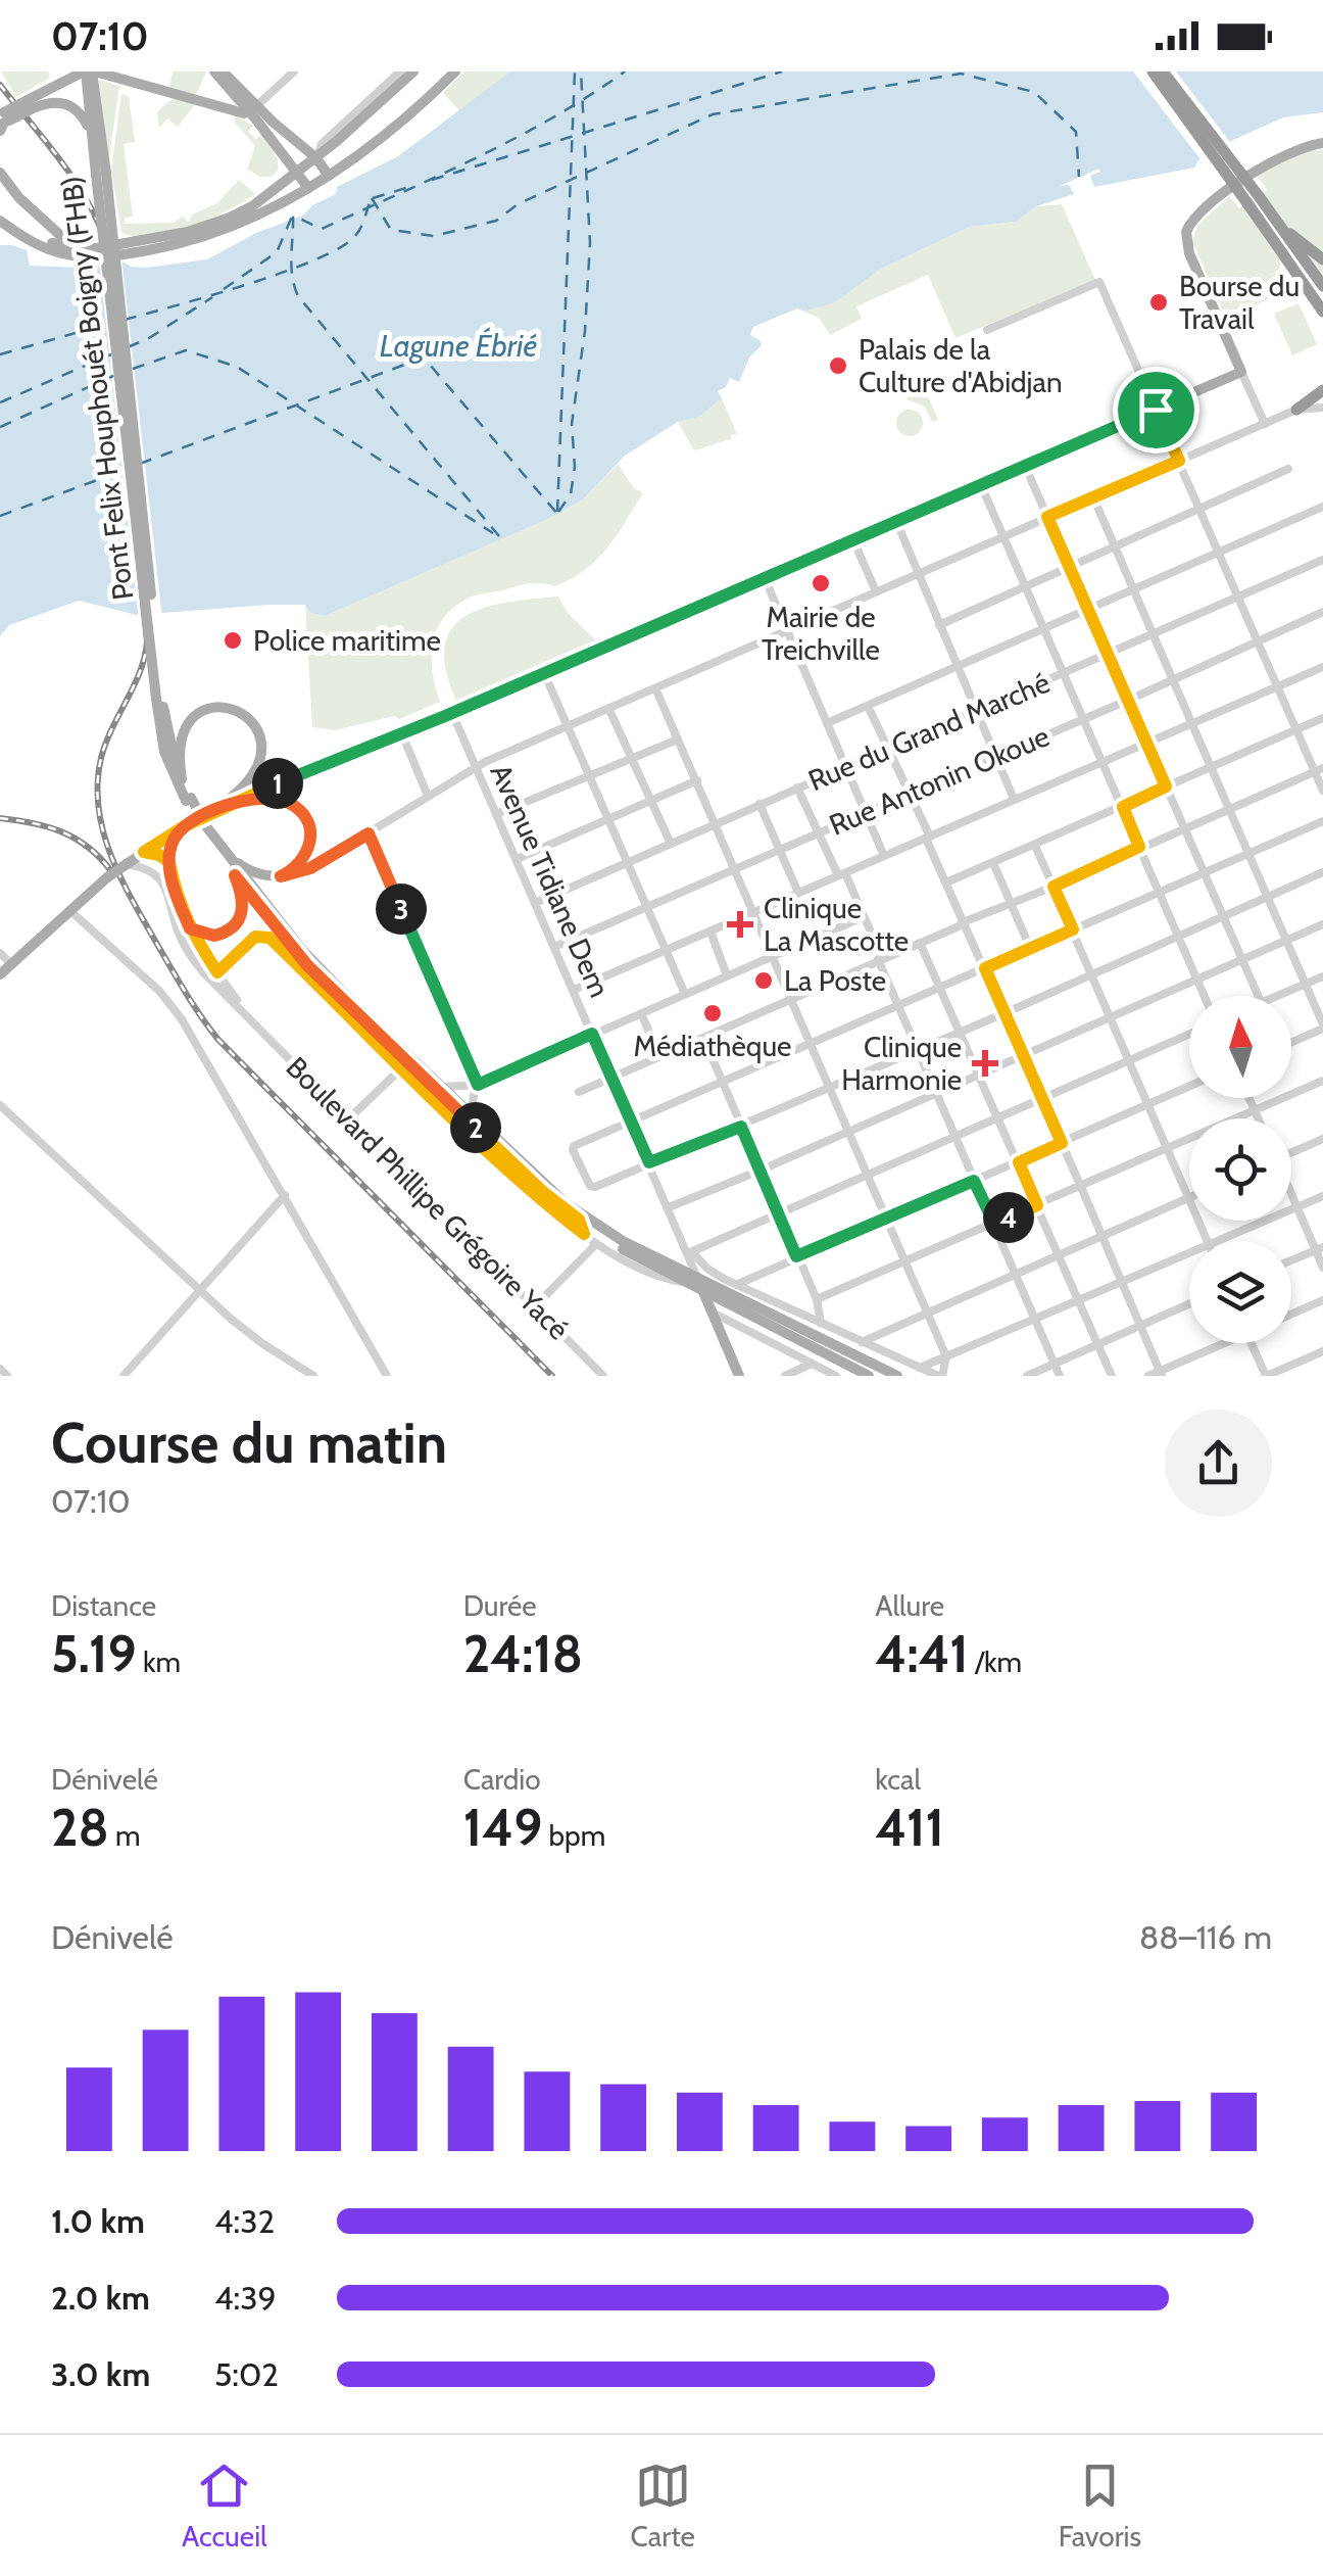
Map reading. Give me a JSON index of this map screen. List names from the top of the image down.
{
  "streets": {
    "main road": ["Pont Felix Houphouét Boigny (FHB)"],
    "street": [
      "Rue du Grand Marché",
      "Rue Antonin Okoue",
      "Avenue Tidiane Dem",
      "Boulevard Phillipe Grégoire Yacé"
    ]
  },
  "crossings": [
    ["Rue du Grand Marché", "Avenue Tidiane Dem"],
    ["Rue Antonin Okoue", "Avenue Tidiane Dem"]
  ],
  "water": ["Lagune Ébrié"],
  "places": {
    "other": [
      "Bourse du Travail",
      "Palais de la Culture d'Abidjan",
      "Mairie de Treichville",
      "Police maritime",
      "La Poste",
      "Médiathèque"
    ],
    "health": ["Clinique La Mascotte", "Clinique Harmonie"]
  },
  "north": "top",
  "page": {
    "status": "07:10",
    "pins": [
      "1",
      "3",
      "2",
      "4"
    ],
    "heading": ["Course du matin", "07:10"],
    "stats": [
      ["Distance", "5.19 km"],
      ["Durée", "24:18"],
      ["Allure", "4:41 /km"],
      ["Dénivelé", "28 m"],
      ["Cardio", "149 bpm"],
      ["kcal", "411"]
    ],
    "chart": ["Dénivelé", "88–116 m"],
    "list": [
      {
        "name": "1.0 km",
        "note": "4:32"
      },
      {
        "name": "2.0 km",
        "note": "4:39"
      },
      {
        "name": "3.0 km",
        "note": "5:02"
      }
    ],
    "tabs": ["Accueil", "Carte", "Favoris"]
  }
}
